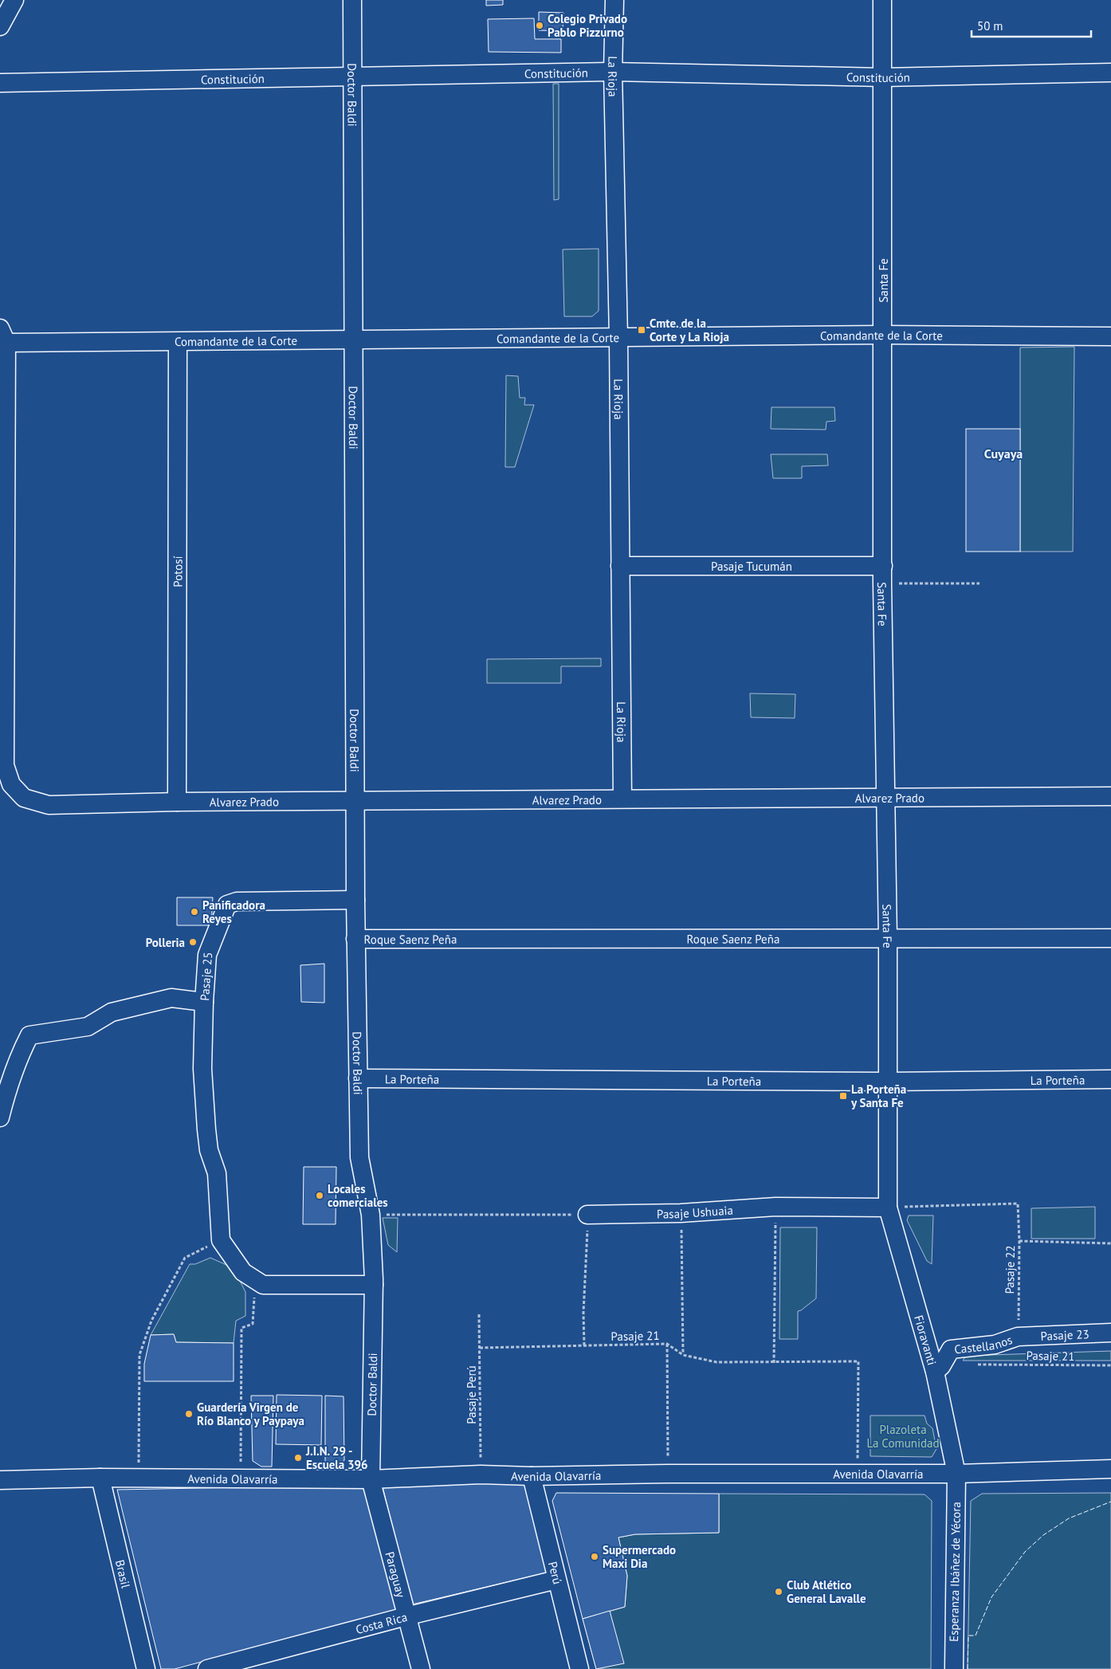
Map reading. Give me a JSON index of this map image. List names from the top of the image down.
{
  "streets": {
    "street": [
      "Constitución",
      "La Rioja",
      "Doctor Baldi",
      "Santa Fe",
      "Comandante de la Corte",
      "Pasaje Tucumán",
      "Potosí",
      "Alvarez Prado",
      "Roque Saenz Peña",
      "Pasaje 25",
      "La Porteña",
      "Pasaje Ushuaia",
      "Pasaje 23",
      "Fioravanti",
      "Castellanos",
      "Avenida Olavarría",
      "Esperanza Ibáñez de Yécora",
      "Perú",
      "Brasil",
      "Paraguay",
      "Costa Rica"
    ],
    "path": ["Pasaje 22", "Pasaje 21", "Pasaje Perú"]
  },
  "crossings": [
    ["Constitución", "La Rioja"],
    ["Constitución", "Doctor Baldi"],
    ["Constitución", "Santa Fe"],
    ["La Rioja", "Comandante de la Corte"],
    ["La Rioja", "Pasaje Tucumán"],
    ["La Rioja", "Alvarez Prado"],
    ["Doctor Baldi", "Comandante de la Corte"],
    ["Doctor Baldi", "Alvarez Prado"],
    ["Doctor Baldi", "Roque Saenz Peña"],
    ["Doctor Baldi", "Pasaje 25"],
    ["Doctor Baldi", "La Porteña"],
    ["Doctor Baldi", "Avenida Olavarría"],
    ["Doctor Baldi", "Paraguay"],
    ["Santa Fe", "Comandante de la Corte"],
    ["Santa Fe", "Pasaje Tucumán"],
    ["Santa Fe", "Alvarez Prado"],
    ["Santa Fe", "Roque Saenz Peña"],
    ["Santa Fe", "La Porteña"],
    ["Santa Fe", "Pasaje Ushuaia"],
    ["Santa Fe", "Pasaje 22"],
    ["Santa Fe", "Fioravanti"],
    ["Comandante de la Corte", "Potosí"],
    ["Comandante de la Corte", "Alvarez Prado"],
    ["Potosí", "Alvarez Prado"],
    ["Pasaje Ushuaia", "Pasaje 22"],
    ["Pasaje Ushuaia", "Fioravanti"],
    ["Pasaje 22", "Pasaje 23"],
    ["Pasaje 22", "Fioravanti"],
    ["Pasaje 22", "Castellanos"],
    ["Pasaje 23", "Castellanos"],
    ["Pasaje 21", "Pasaje Perú"],
    ["Pasaje 21", "Avenida Olavarría"],
    ["Fioravanti", "Castellanos"],
    ["Fioravanti", "Avenida Olavarría"],
    ["Fioravanti", "Esperanza Ibáñez de Yécora"],
    ["Pasaje Perú", "Avenida Olavarría"],
    ["Avenida Olavarría", "Esperanza Ibáñez de Yécora"],
    ["Avenida Olavarría", "Perú"],
    ["Avenida Olavarría", "Brasil"],
    ["Avenida Olavarría", "Paraguay"],
    ["Perú", "Costa Rica"],
    ["Paraguay", "Costa Rica"]
  ],
  "districts": ["Cuyaya"],
  "parks": ["Plazoleta La Comunidad"],
  "places": {
    "other": [
      "Colegio Privado Pablo Pizzurno",
      "Panificadora Reyes",
      "Polleria",
      "Locales comerciales",
      "Guardería Virgen de Río Blanco y Paypaya",
      "J.I.N. 29 - Escuela 396",
      "Supermercado Maxi Dia",
      "Club Atlético General Lavalle"
    ],
    "transit": ["Cmte. de la Corte y La Rioja", "La Porteña y Santa Fe"]
  },
  "scale_bar": "50 m"
}
